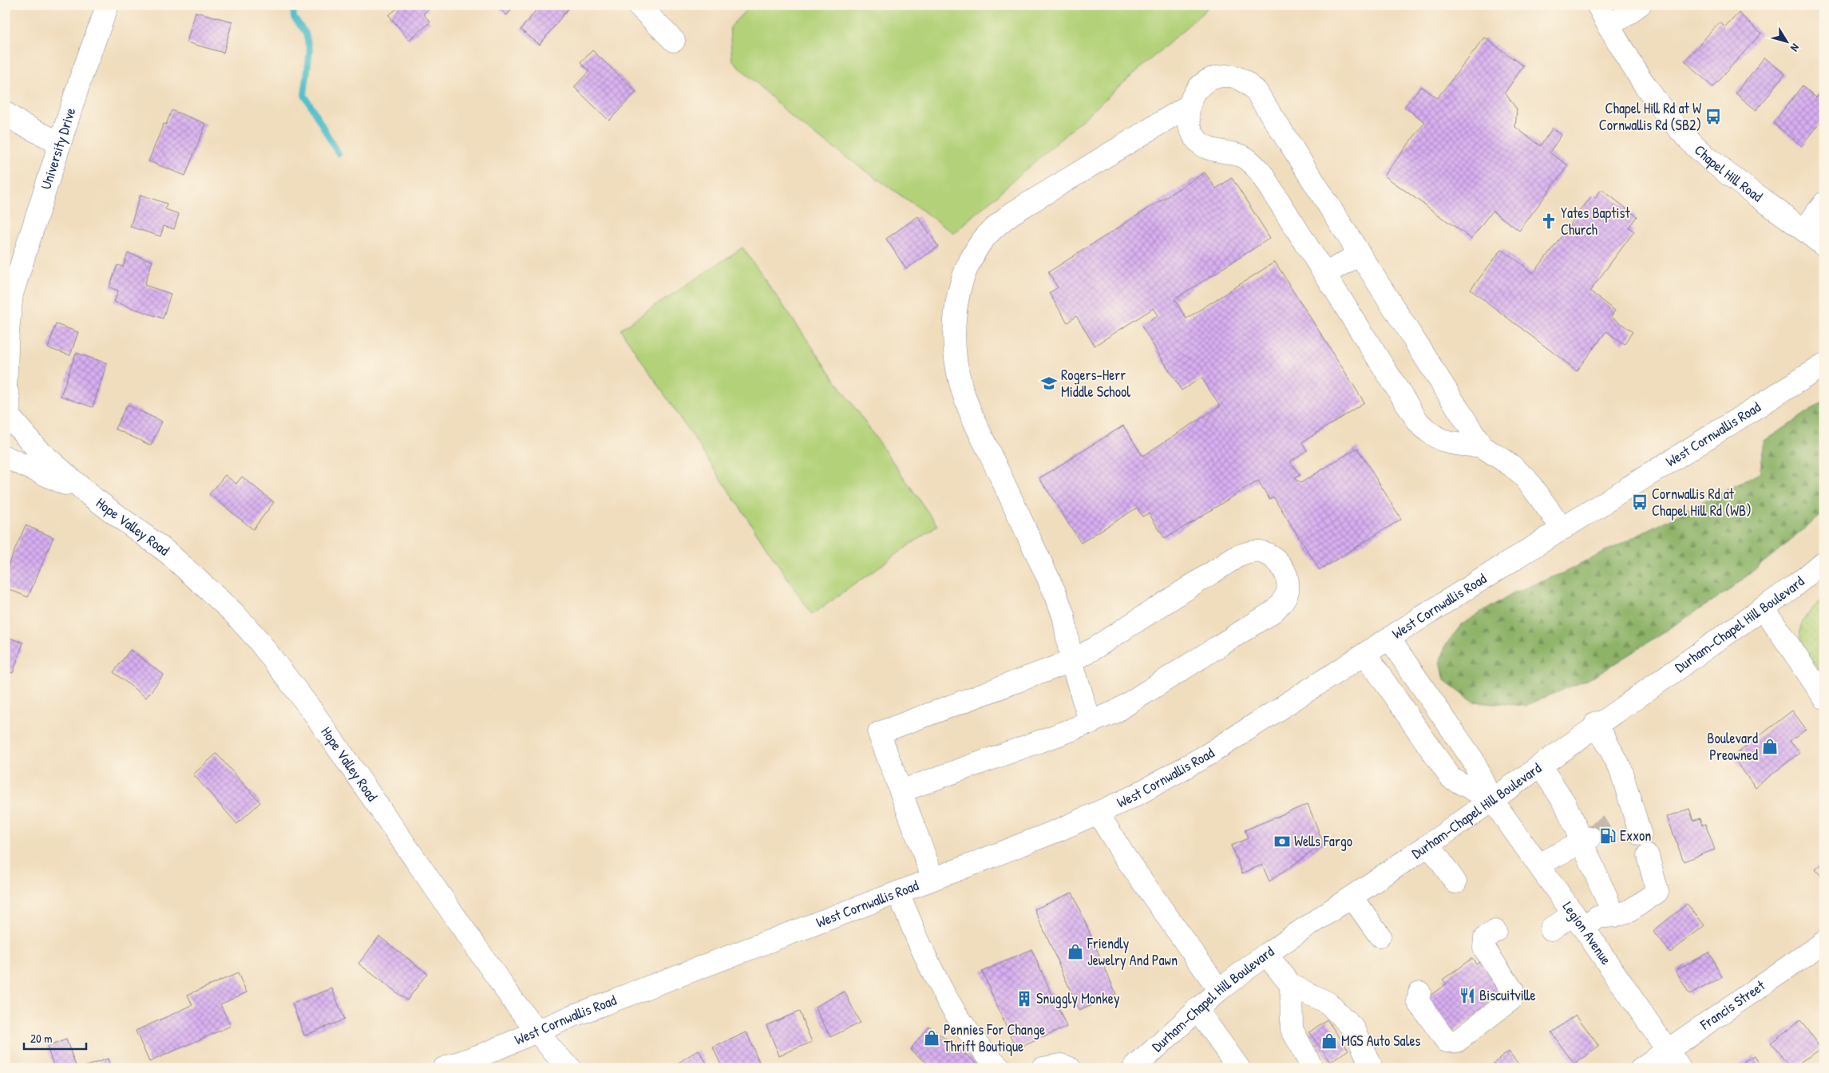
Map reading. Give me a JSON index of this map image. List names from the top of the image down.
{
  "streets": {
    "street": [
      "University Drive",
      "Chapel Hill Road",
      "West Cornwallis Road",
      "Hope Valley Road",
      "Durham-Chapel Hill Boulevard",
      "Legion Avenue",
      "Francis Street"
    ]
  },
  "crossings": [
    ["University Drive", "Hope Valley Road"],
    ["West Cornwallis Road", "Hope Valley Road"],
    ["West Cornwallis Road", "Legion Avenue"],
    ["Durham-Chapel Hill Boulevard", "Legion Avenue"],
    ["Legion Avenue", "Francis Street"]
  ],
  "places": {
    "bus stop": ["Chapel Hill Rd at W Cornwallis Rd (SB2)", "Cornwallis Rd at Chapel Hill Rd (WB)"],
    "church": ["Yates Baptist Church"],
    "school or university": ["Rogers-Herr Middle School"],
    "shop": [
      "Boulevard Preowned",
      "Friendly Jewelry And Pawn",
      "Pennies For Change Thrift Boutique",
      "MGS Auto Sales"
    ],
    "fuel station": ["Exxon"],
    "bank": ["Wells Fargo"],
    "restaurant": ["Biscuitville"],
    "building": ["Snuggly Monkey"]
  },
  "scale_bar": "20 m",
  "north": "bottom right"
}
